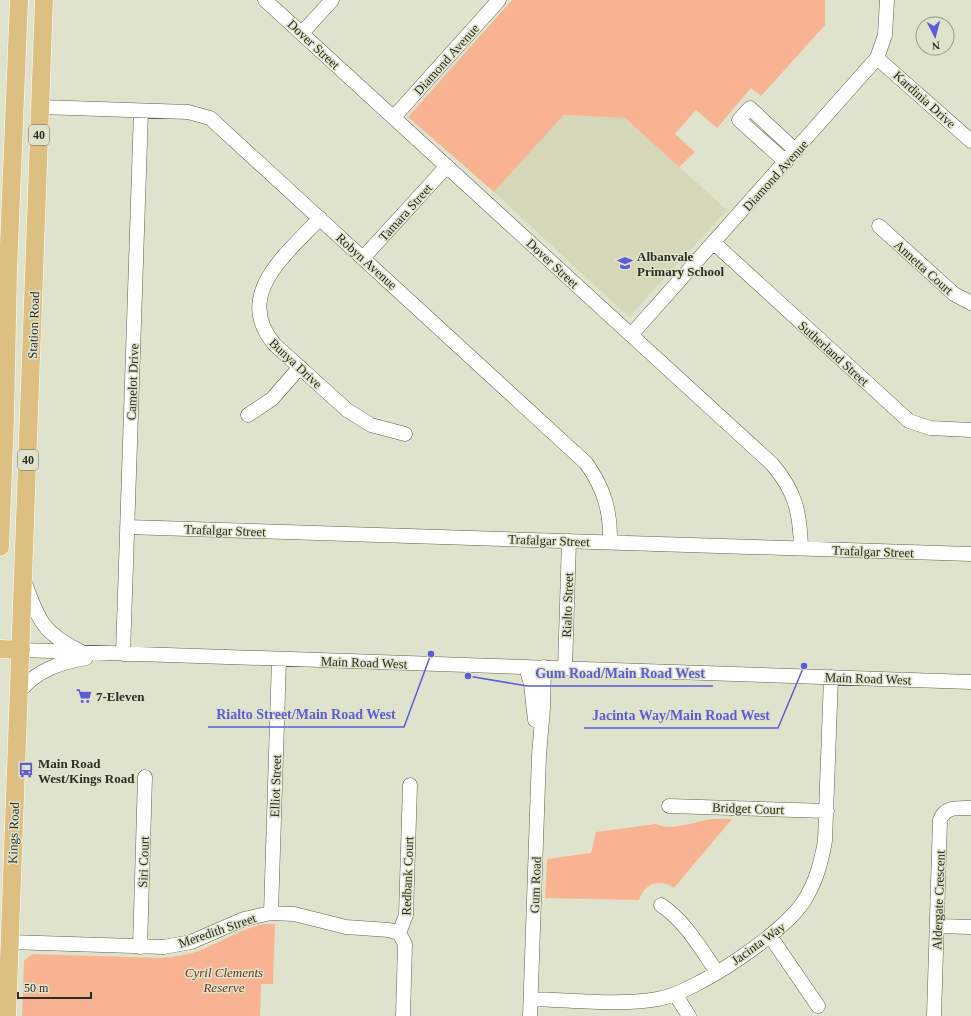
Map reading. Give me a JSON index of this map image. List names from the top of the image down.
{
  "streets": {
    "main road": ["40", "Station Road", "Kings Road"],
    "street": [
      "Dover Street",
      "Diamond Avenue",
      "Kardinia Drive",
      "Tamara Street",
      "Robyn Avenue",
      "Annetta Court",
      "Sutherland Street",
      "Bunya Drive",
      "Camelot Drive",
      "Trafalgar Street",
      "Rialto Street",
      "Main Road West",
      "Elliot Street",
      "Bridget Court",
      "Siri Court",
      "Redbank Court",
      "Gum Road",
      "Aldergate Crescent",
      "Meredith Street",
      "Jacinta Way"
    ]
  },
  "crossings": [
    ["Dover Street", "Diamond Avenue"],
    ["Dover Street", "Tamara Street"],
    ["Dover Street", "Trafalgar Street"],
    ["Diamond Avenue", "Kardinia Drive"],
    ["Diamond Avenue", "Sutherland Street"],
    ["Tamara Street", "Robyn Avenue"],
    ["Robyn Avenue", "Station Road"],
    ["Robyn Avenue", "Bunya Drive"],
    ["Robyn Avenue", "Camelot Drive"],
    ["Robyn Avenue", "Trafalgar Street"],
    ["Station Road", "Main Road West"],
    ["Station Road", "Kings Road"],
    ["Camelot Drive", "Trafalgar Street"],
    ["Camelot Drive", "Main Road West"],
    ["Trafalgar Street", "Rialto Street"],
    ["Rialto Street", "Main Road West"],
    ["Main Road West", "Elliot Street"],
    ["Main Road West", "Kings Road"],
    ["Main Road West", "Gum Road"],
    ["Main Road West", "Jacinta Way"],
    ["Elliot Street", "Meredith Street"],
    ["Bridget Court", "Jacinta Way"],
    ["Kings Road", "Meredith Street"],
    ["Siri Court", "Meredith Street"],
    ["Redbank Court", "Meredith Street"],
    ["Gum Road", "Jacinta Way"]
  ],
  "parks": ["Cyril Clements Reserve"],
  "places": {
    "school or university": ["Albanvale Primary School"],
    "other": ["Rialto Street/Main Road West", "Jacinta Way/Main Road West", "Gum Road/Main Road West"],
    "supermarket": ["7-Eleven"],
    "bus stop": ["Main Road West/Kings Road"]
  },
  "scale_bar": "50 m",
  "north": "bottom"
}
